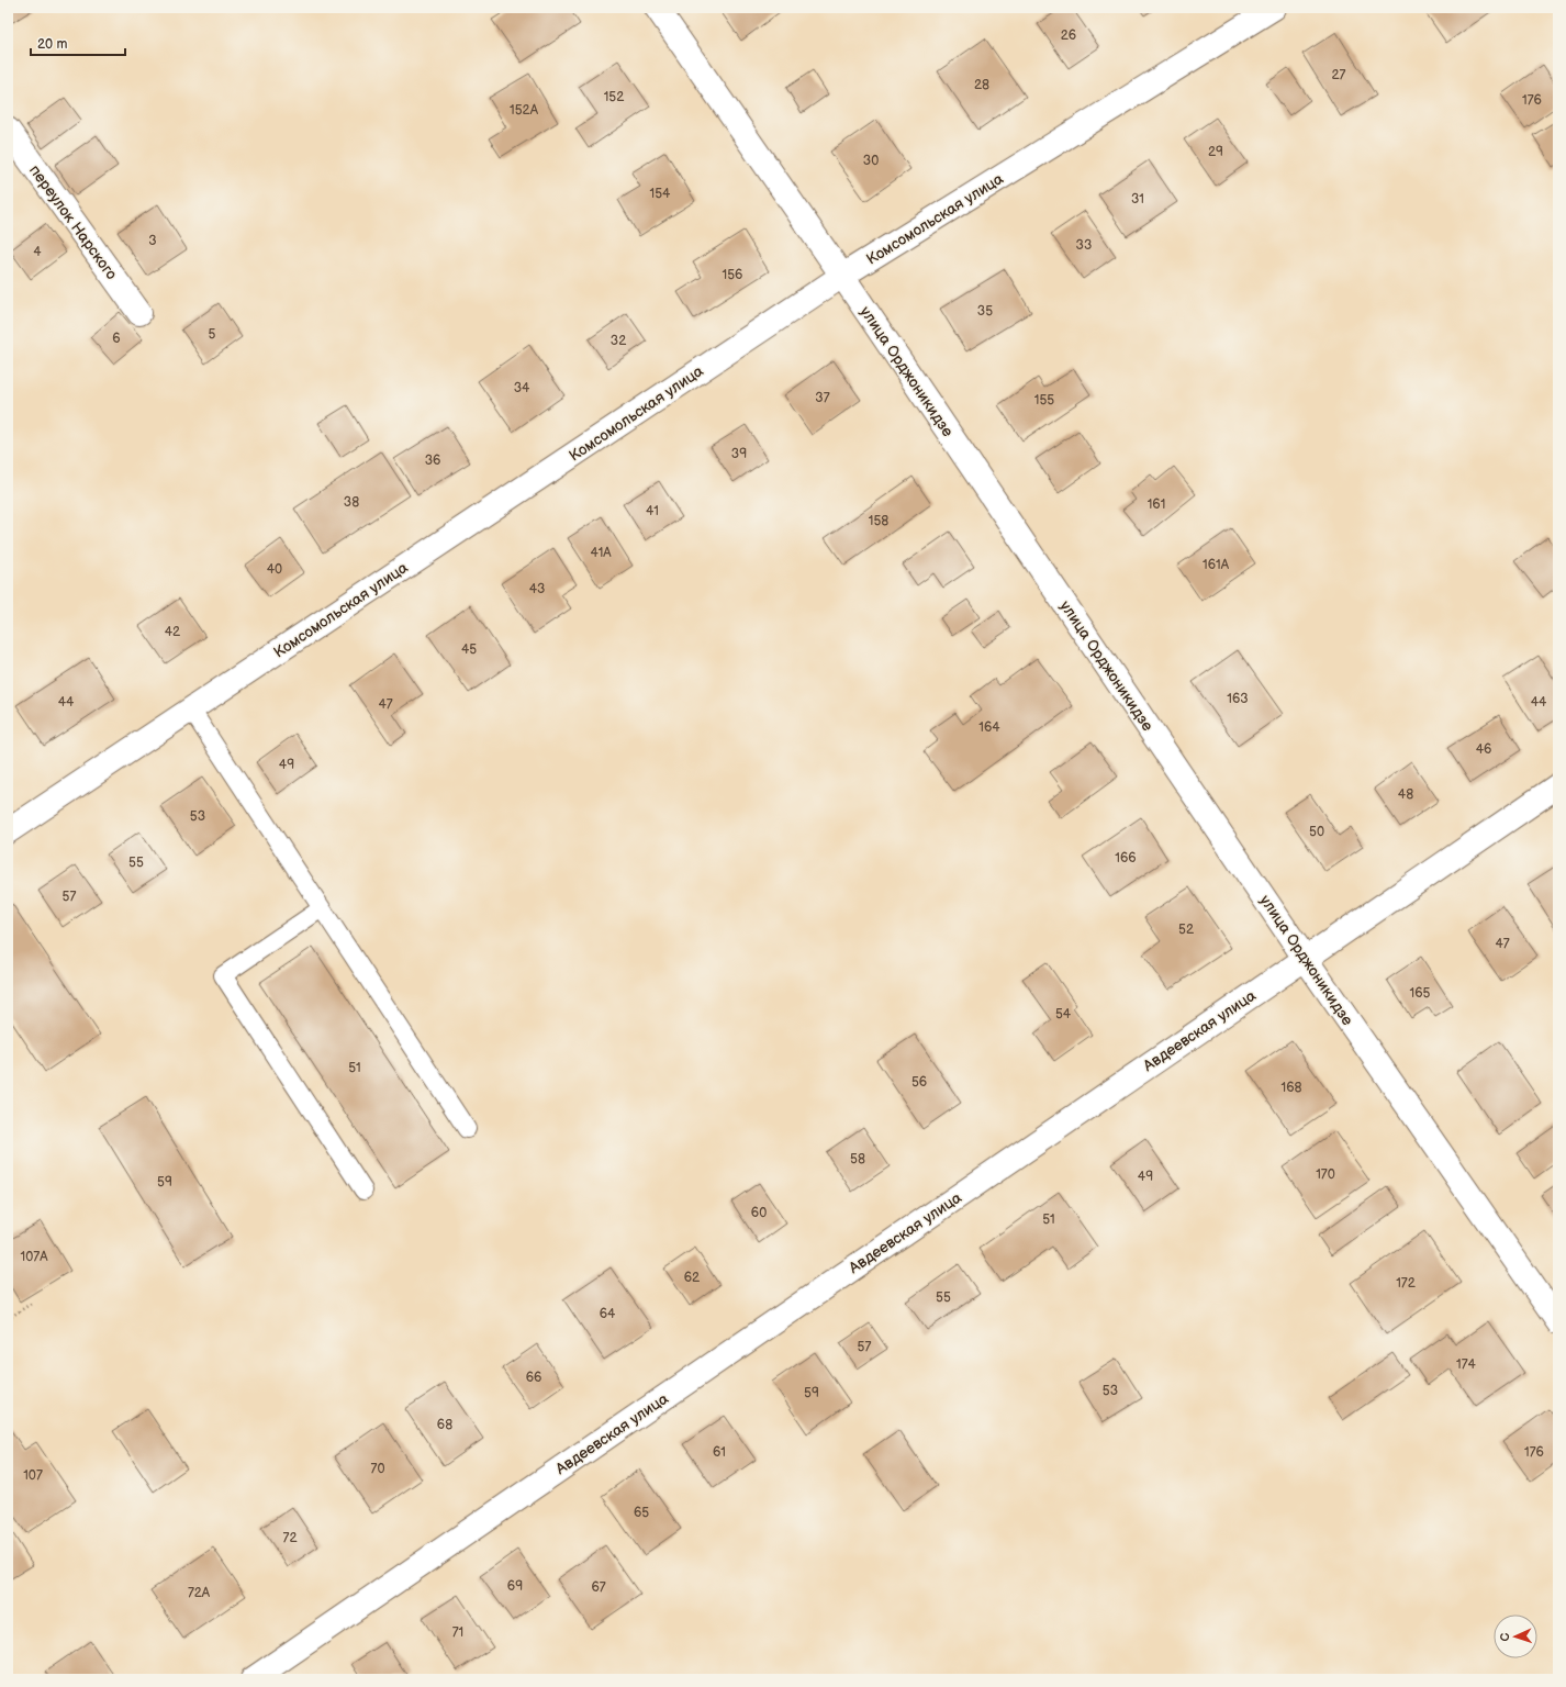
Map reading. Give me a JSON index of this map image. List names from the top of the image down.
{
  "streets": {
    "street": [
      "Комсомольская улица",
      "переулок Нарского",
      "улица Орджоникидзе",
      "Авдеевская улица"
    ]
  },
  "crossings": [
    ["Комсомольская улица", "улица Орджоникидзе"],
    ["улица Орджоникидзе", "Авдеевская улица"]
  ],
  "house_numbers": [
    "26",
    "27",
    "28",
    "152",
    "176",
    "152А",
    "29",
    "30",
    "154",
    "31",
    "3",
    "33",
    "4",
    "156",
    "35",
    "5",
    "6",
    "32",
    "34",
    "37",
    "155",
    "39",
    "36",
    "38",
    "161",
    "41",
    "158",
    "41А",
    "161А",
    "40",
    "43",
    "42",
    "45",
    "163",
    "44",
    "44",
    "47",
    "164",
    "46",
    "49",
    "48",
    "53",
    "50",
    "166",
    "55",
    "57",
    "52",
    "47",
    "165",
    "54",
    "51",
    "56",
    "168",
    "58",
    "170",
    "49",
    "59",
    "60",
    "51",
    "107А",
    "62",
    "172",
    "55",
    "64",
    "57",
    "174",
    "66",
    "53",
    "59",
    "68",
    "61",
    "176",
    "70",
    "107",
    "65",
    "72",
    "69",
    "67",
    "72А",
    "71"
  ],
  "scale_bar": "20 m",
  "north": "left"
}
